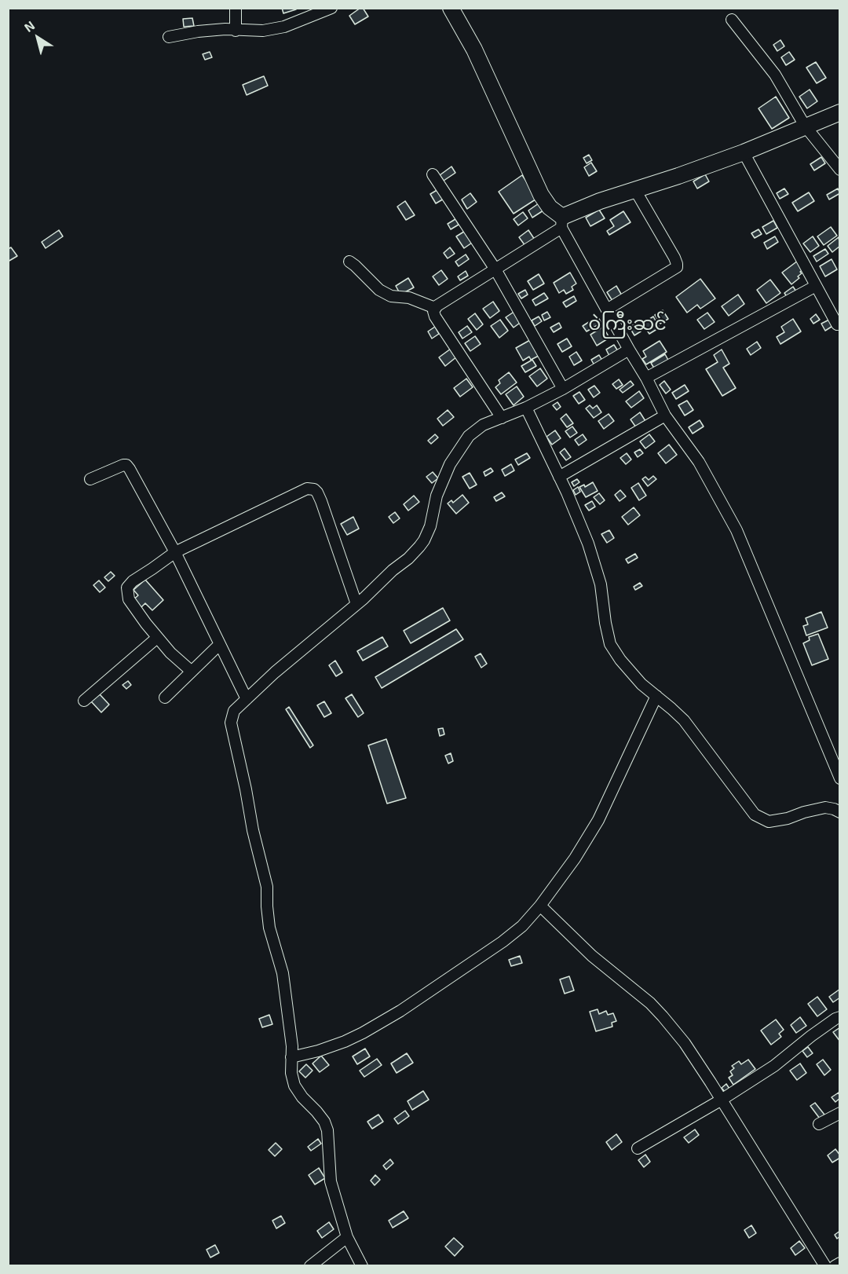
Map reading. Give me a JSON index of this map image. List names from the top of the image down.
{
  "districts": ["ဝဲကြီးဆင်"],
  "north": "top left"
}
